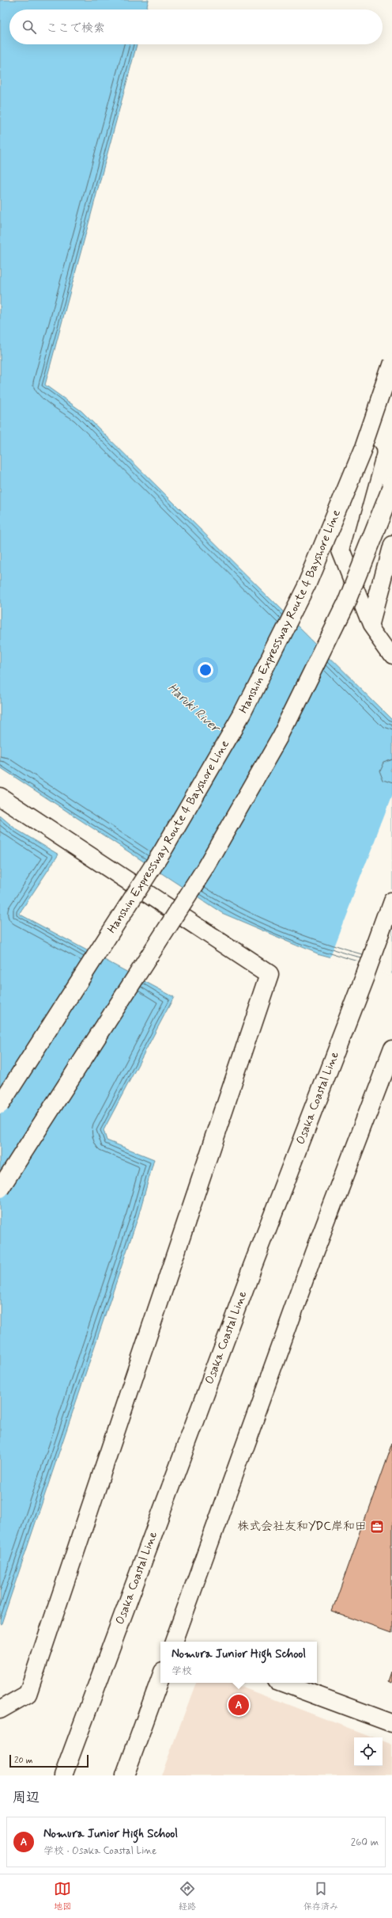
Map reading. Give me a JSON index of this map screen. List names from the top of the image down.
{
  "streets": {
    "main road": ["Hanshin Expressway Route 4 Bayshore Line", "Osaka Coastal Line"]
  },
  "water": ["Haruki River"],
  "places": {
    "office": ["株式会社友和YDC岸和田"]
  },
  "scale_bar": "20 m",
  "page": {
    "search": "ここで検索",
    "popup": ["Nomura Junior High School", "学校"],
    "pins": "A",
    "scale": "20 m",
    "heading": "周辺",
    "list": [
      {
        "mark": "A",
        "name": "Nomura Junior High School",
        "note": "学校 · Osaka Coastal Line",
        "value": "260 m"
      }
    ],
    "nav": ["地図", "経路", "保存済み"]
  }
}
